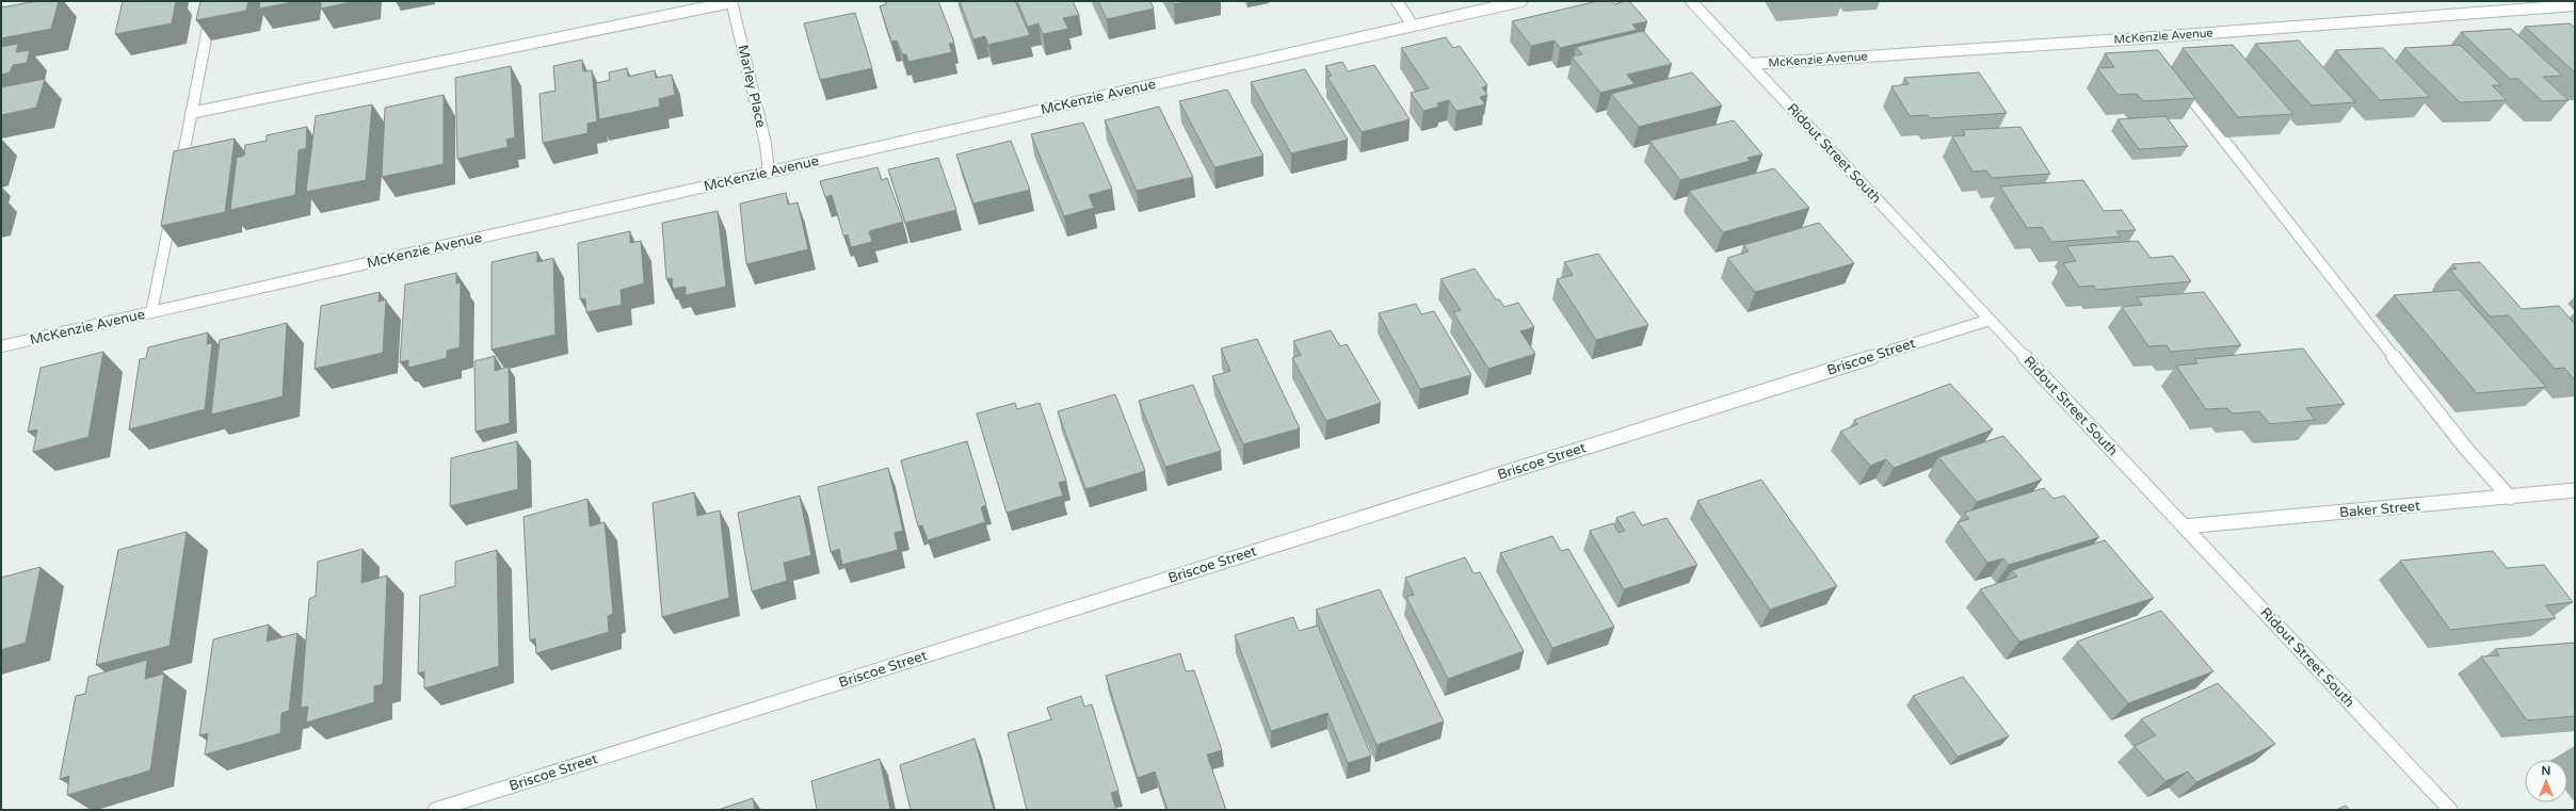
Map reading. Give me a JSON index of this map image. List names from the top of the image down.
{
  "streets": {
    "street": [
      "McKenzie Avenue",
      "Marley Place",
      "Ridout Street South",
      "Briscoe Street",
      "Baker Street"
    ]
  },
  "crossings": [
    ["McKenzie Avenue", "Marley Place"],
    ["McKenzie Avenue", "Ridout Street South"],
    ["Ridout Street South", "Briscoe Street"],
    ["Ridout Street South", "Baker Street"]
  ],
  "north": "top"
}
